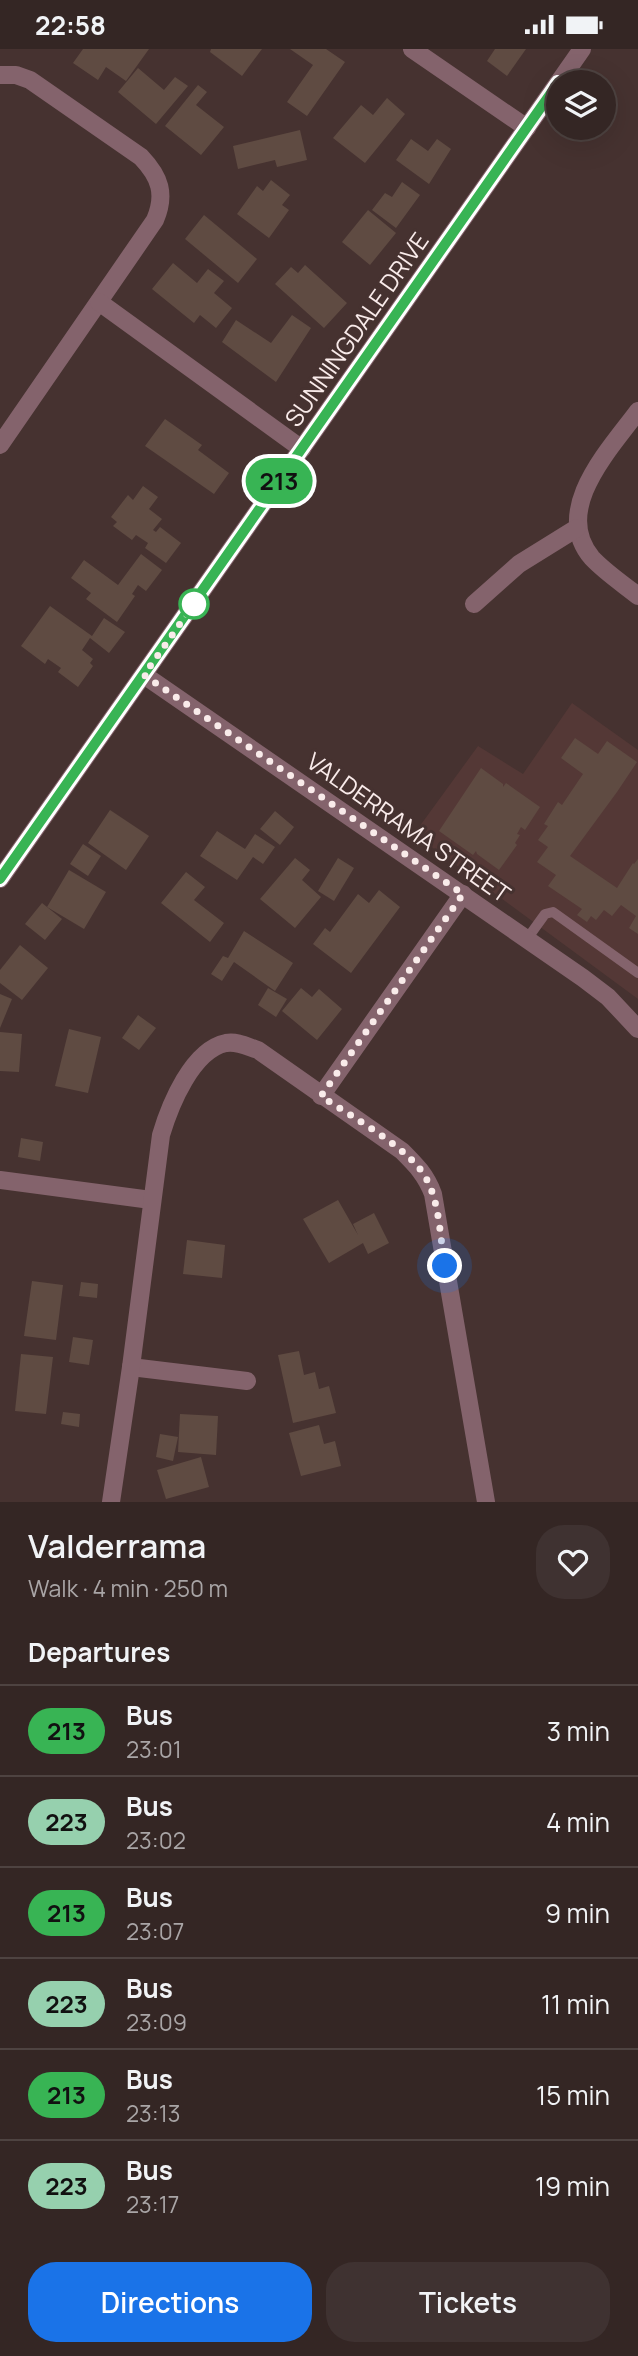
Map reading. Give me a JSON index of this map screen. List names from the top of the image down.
{
  "streets": {
    "street": ["SUNNINGDALE DRIVE", "VALDERRAMA STREET"]
  },
  "crossings": [
    ["SUNNINGDALE DRIVE", "VALDERRAMA STREET"]
  ],
  "lines": ["bus line 213"],
  "page": {
    "status": "22:58",
    "on_map": "213",
    "heading": [
      ["Valderrama", "Walk · 4 min · 250 m"],
      "Departures"
    ],
    "list": [
      {
        "mark": "213",
        "name": "Bus",
        "note": "23:01",
        "value": "3 min"
      },
      {
        "mark": "223",
        "name": "Bus",
        "note": "23:02",
        "value": "4 min"
      },
      {
        "mark": "213",
        "name": "Bus",
        "note": "23:07",
        "value": "9 min"
      },
      {
        "mark": "223",
        "name": "Bus",
        "note": "23:09",
        "value": "11 min"
      },
      {
        "mark": "213",
        "name": "Bus",
        "note": "23:13",
        "value": "15 min"
      },
      {
        "mark": "223",
        "name": "Bus",
        "note": "23:17",
        "value": "19 min"
      }
    ],
    "buttons": ["Directions", "Tickets"]
  }
}
